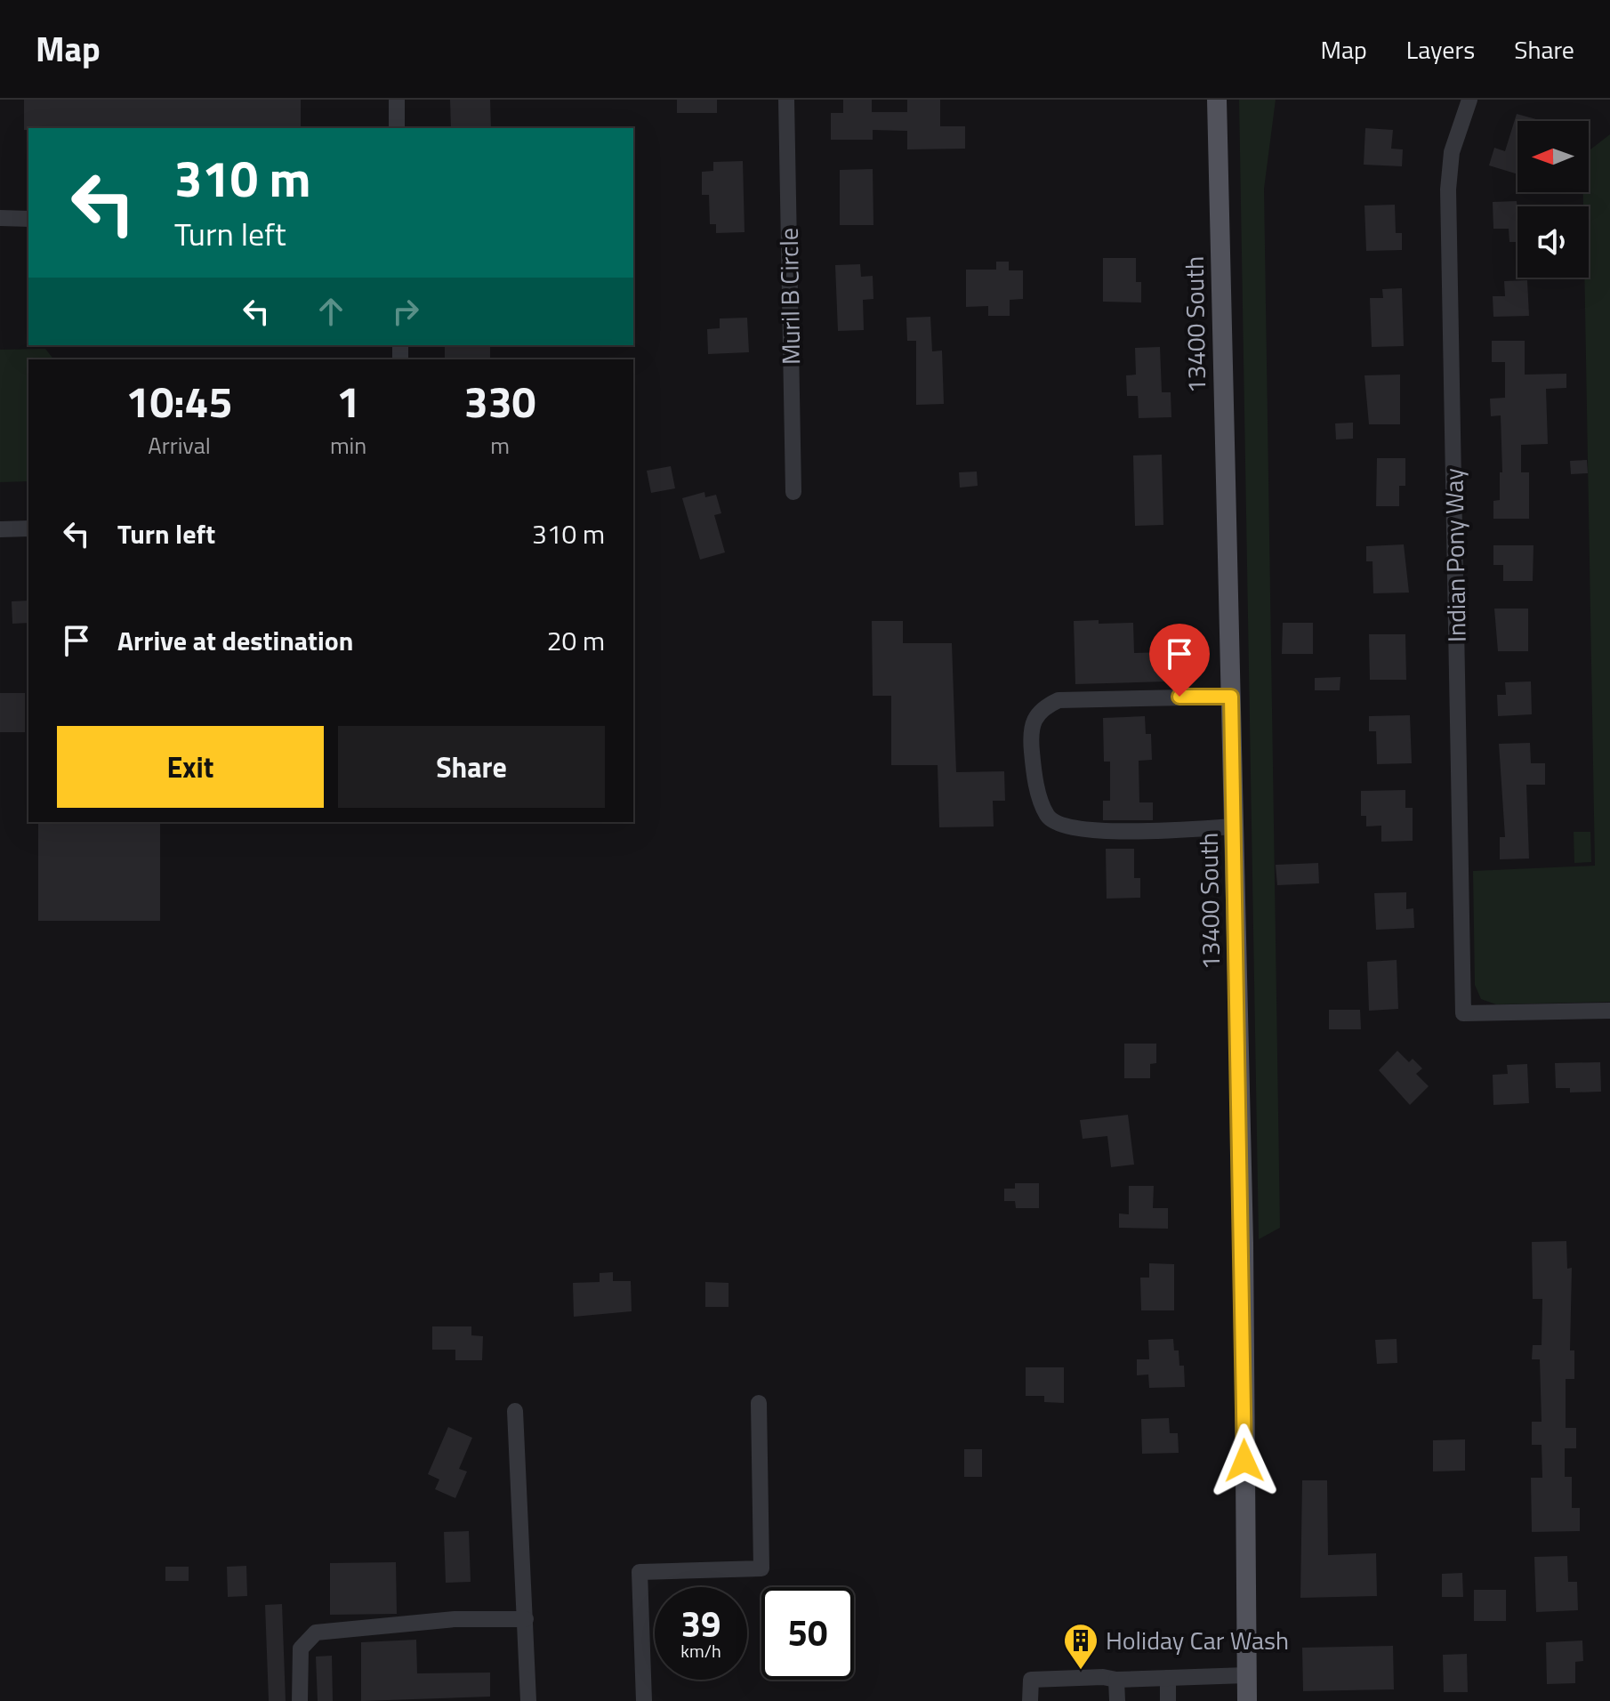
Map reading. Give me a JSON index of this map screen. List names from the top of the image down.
{
  "streets": {
    "main road": ["13400 South"],
    "street": ["Muril B Circle", "Indian Pony Way"]
  },
  "places": {
    "building": ["Holiday Car Wash"]
  },
  "north": "left",
  "page": {
    "header": "Map",
    "nav": ["Map", "Layers", "Share"],
    "turn": ["310 m", "Turn left"],
    "eta": [
      "10:45",
      "Arrival",
      "1",
      "min",
      "330",
      "m"
    ],
    "list": [
      {
        "name": "Turn left",
        "value": "310 m"
      },
      {
        "name": "Arrive at destination",
        "value": "20 m"
      }
    ],
    "buttons": ["Exit", "Share"],
    "speed": "39 km/h",
    "limit": "50"
  }
}
